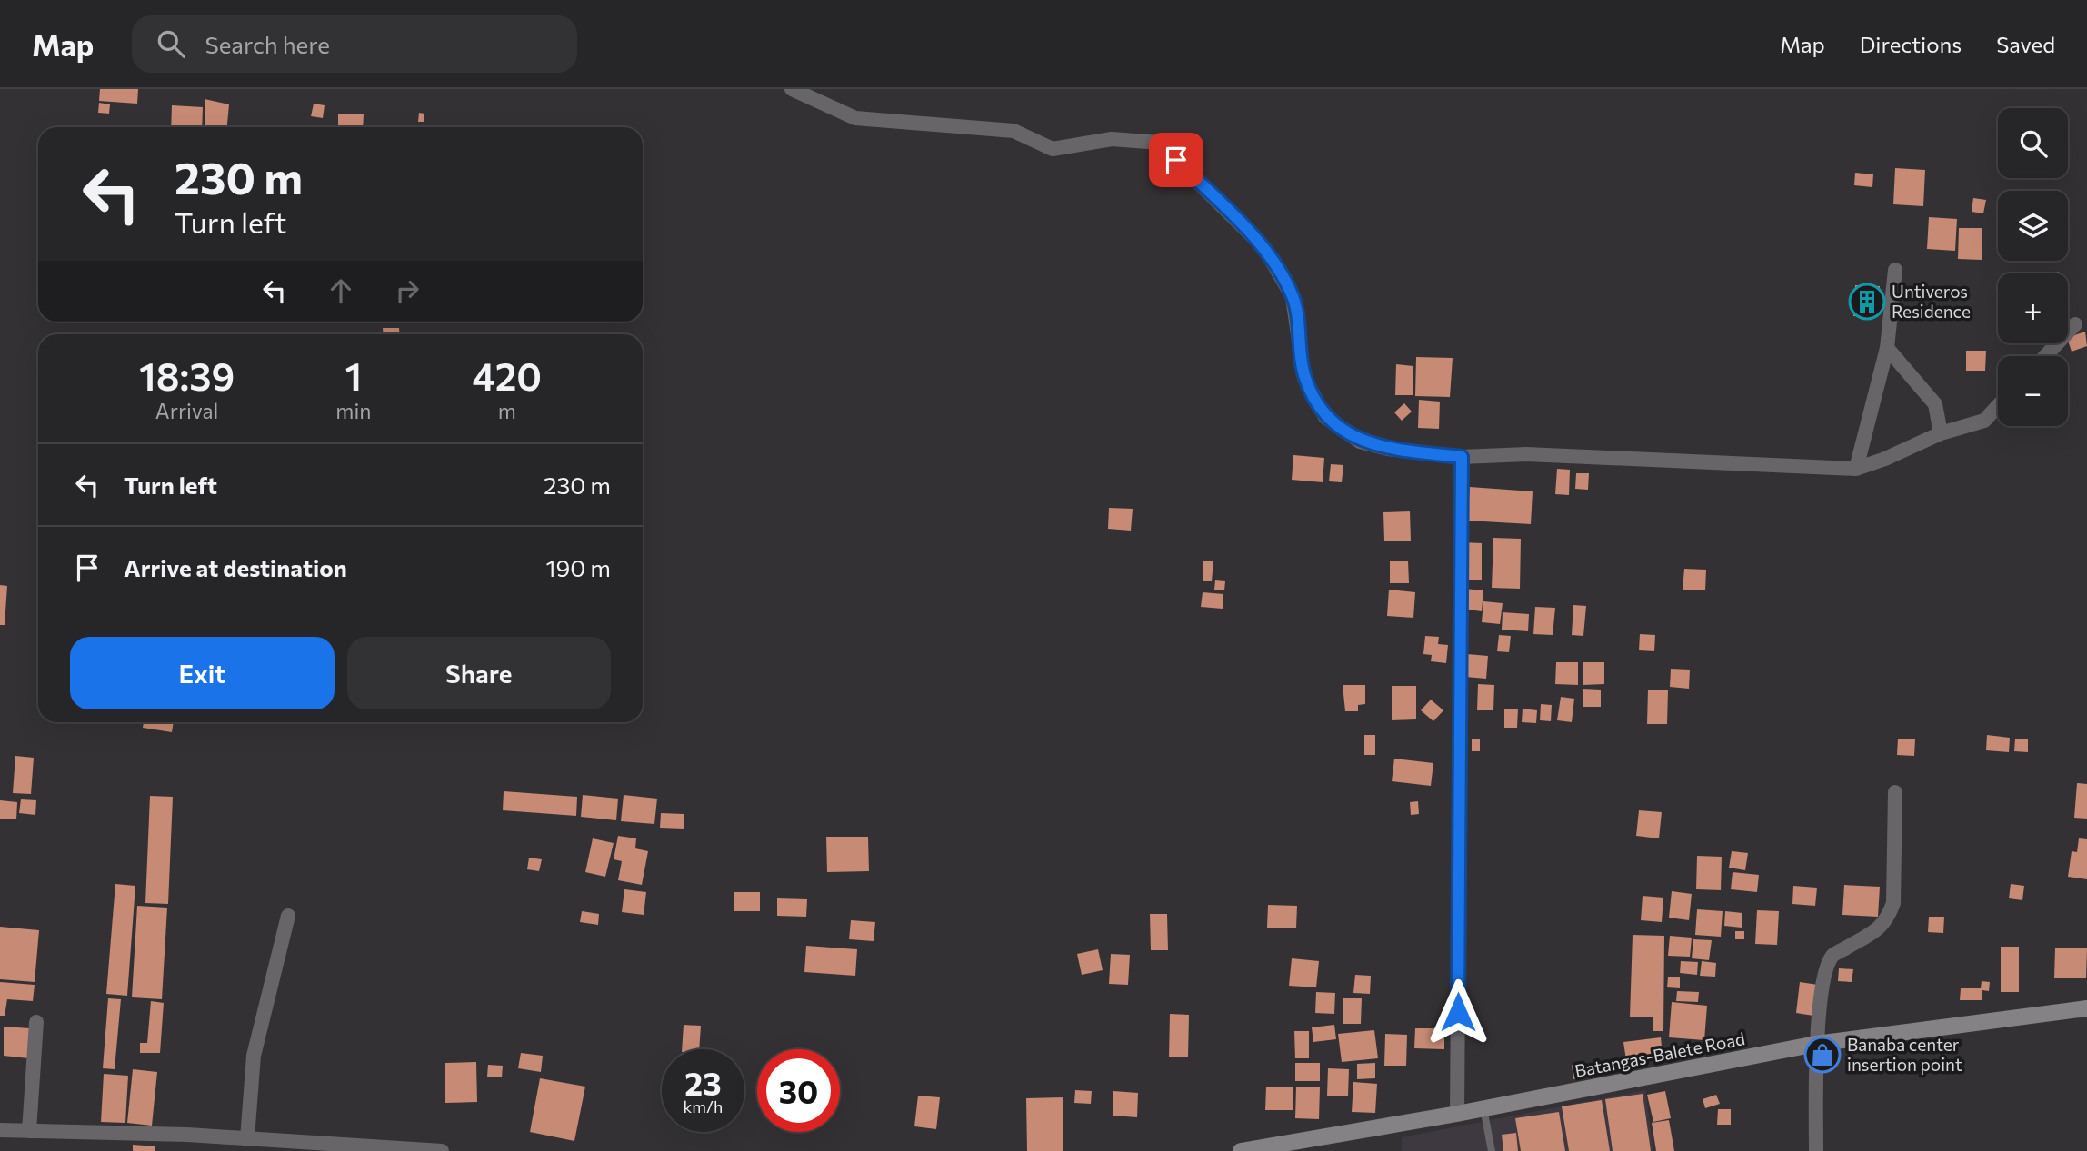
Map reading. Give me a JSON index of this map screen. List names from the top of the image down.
{
  "streets": {
    "main road": ["Batangas-Balete Road"]
  },
  "places": {
    "building": ["Untiveros Residence"],
    "shop": ["Banaba center insertion point"]
  },
  "page": {
    "header": "Map",
    "search": "Search here",
    "nav": ["Map", "Directions", "Saved"],
    "map_buttons": ["+", "−"],
    "turn": ["230 m", "Turn left"],
    "eta": [
      "18:39",
      "Arrival",
      "1",
      "min",
      "420",
      "m"
    ],
    "list": [
      {
        "name": "Turn left",
        "value": "230 m"
      },
      {
        "name": "Arrive at destination",
        "value": "190 m"
      }
    ],
    "buttons": ["Exit", "Share"],
    "speed": "23 km/h",
    "limit": "30"
  }
}
